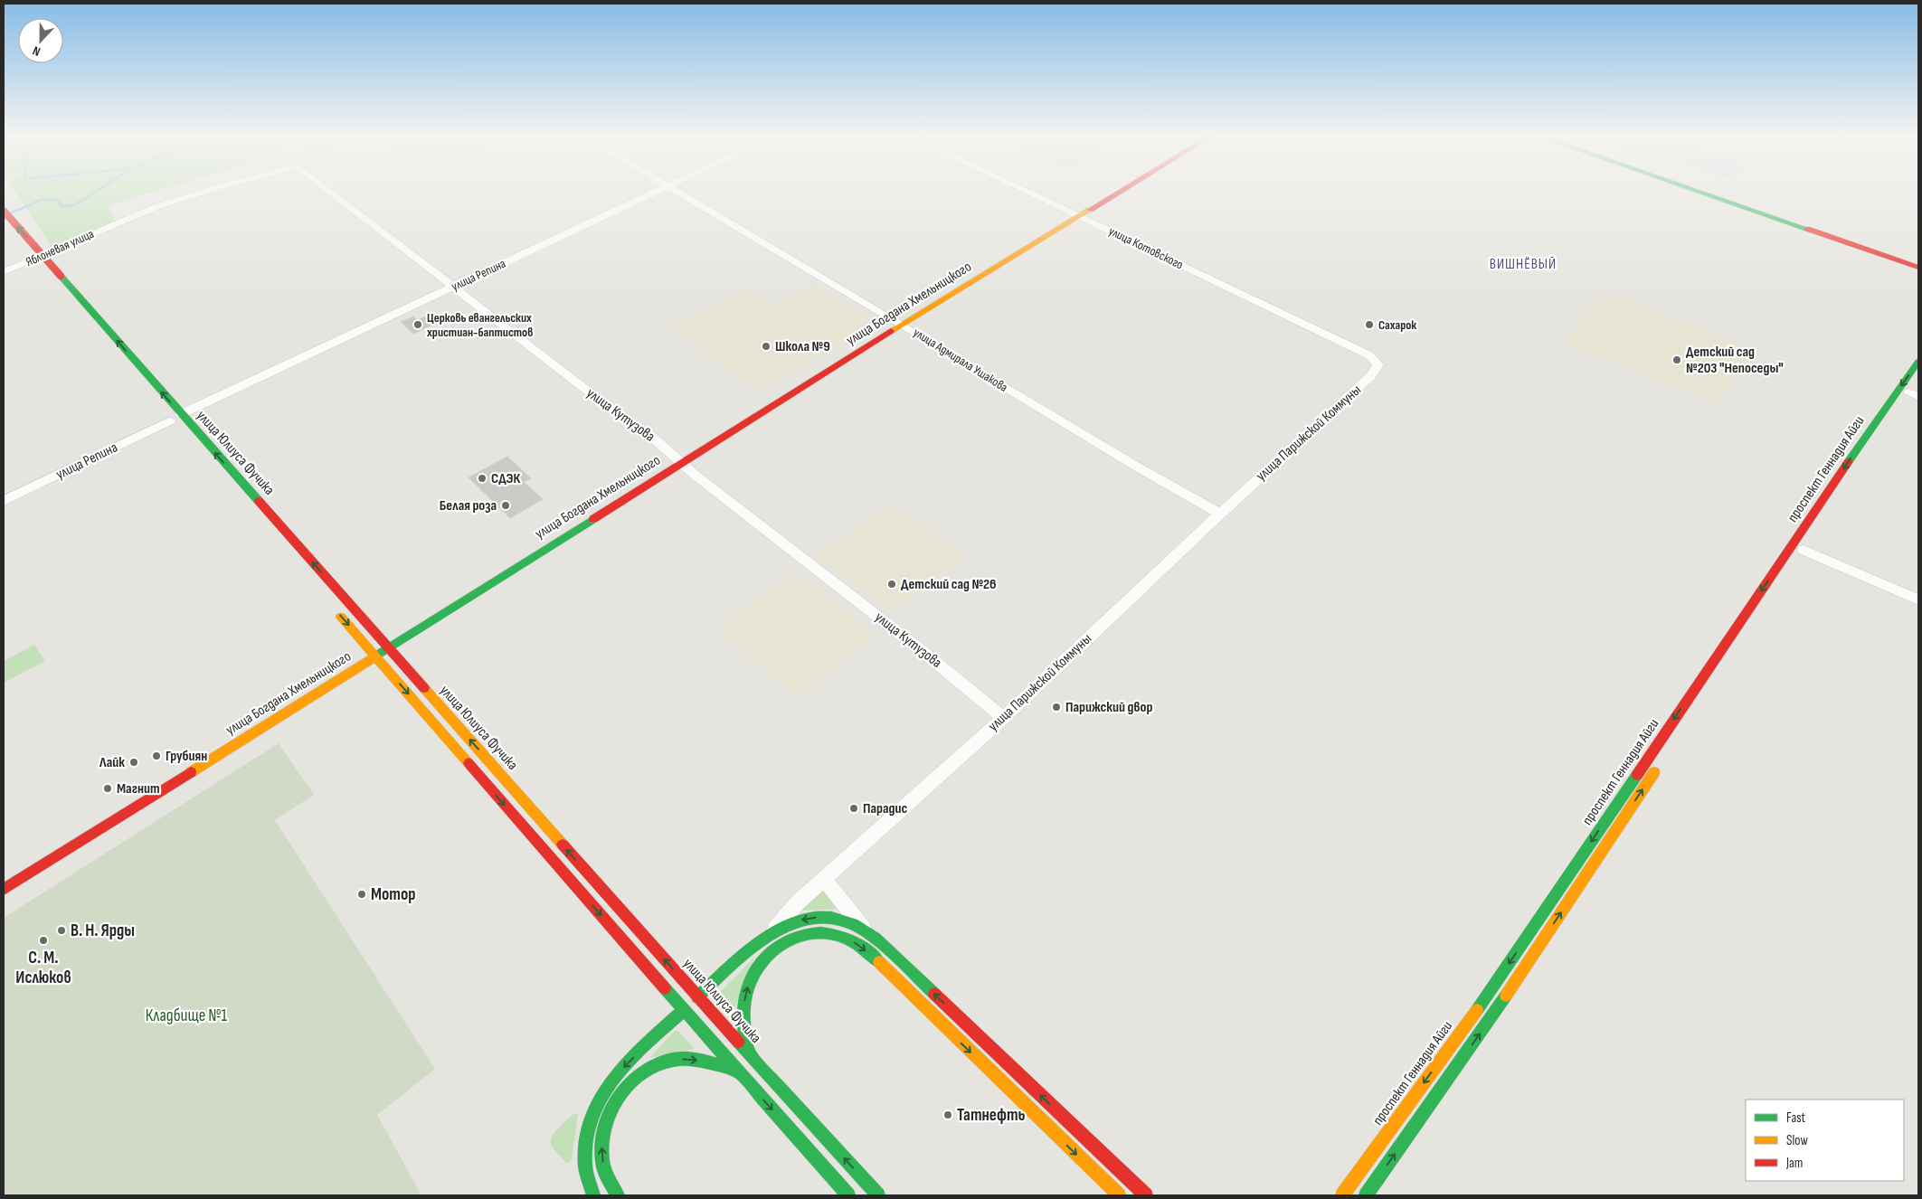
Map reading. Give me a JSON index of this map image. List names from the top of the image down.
{
  "streets": {
    "main road": [
      "улица Богдана Хмельницкого",
      "улица Парижской Коммуны",
      "улица Юлиуса Фучика",
      "проспект Геннадия Айги"
    ],
    "street": [
      "Яблоневая улица",
      "улица Котовского",
      "улица Репина",
      "улица Адмирала Ушакова",
      "улица Кутузова"
    ]
  },
  "crossings": [
    ["улица Котовского", "улица Богдана Хмельницкого"],
    ["улица Котовского", "улица Парижской Коммуны"],
    ["улица Репина", "улица Кутузова"],
    ["улица Репина", "улица Юлиуса Фучика"],
    ["улица Богдана Хмельницкого", "улица Адмирала Ушакова"],
    ["улица Богдана Хмельницкого", "улица Кутузова"],
    ["улица Богдана Хмельницкого", "улица Юлиуса Фучика"],
    ["улица Адмирала Ушакова", "улица Парижской Коммуны"],
    ["улица Кутузова", "улица Парижской Коммуны"],
    ["улица Парижской Коммуны", "улица Юлиуса Фучика"]
  ],
  "districts": ["ВИШНЁВЫЙ"],
  "parks": ["Кладбище №1"],
  "places": [
    "Церковь евангельских христиан-баптистов",
    "Сахарок",
    "Школа №9",
    "Детский сад №203 \"Непоседы\"",
    "СДЭК",
    "Белая роза",
    "Детский сад №26",
    "Парижский двор",
    "Грубиян",
    "Лайк",
    "Магнит",
    "Парадис",
    "Мотор",
    "В. Н. Ярды",
    "С. М. Ислюков",
    "Татнефть"
  ],
  "legend": ["Fast", "Slow", "Jam"],
  "north": "bottom"
}
